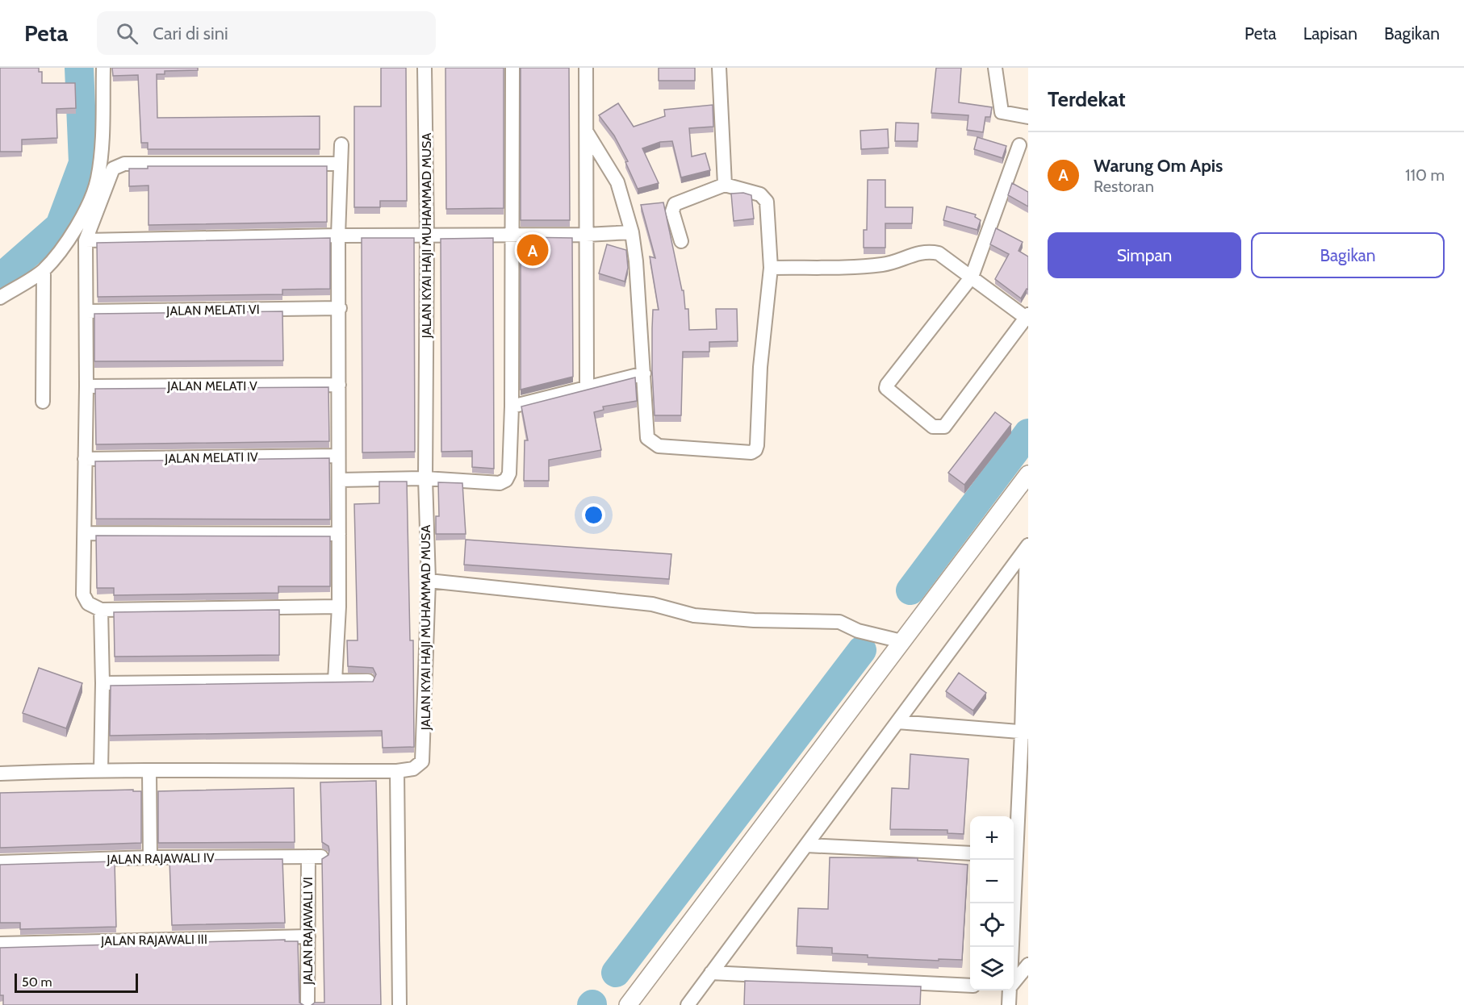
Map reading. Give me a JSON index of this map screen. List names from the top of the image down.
{
  "streets": {
    "street": [
      "JALAN KYAI HAJI MUHAMMAD MUSA",
      "JALAN MELATI VI",
      "JALAN MELATI V",
      "JALAN MELATI IV",
      "JALAN RAJAWALI IV",
      "JALAN RAJAWALI VI",
      "JALAN RAJAWALI III"
    ]
  },
  "crossings": [
    ["JALAN RAJAWALI IV", "JALAN RAJAWALI VI"],
    ["JALAN RAJAWALI VI", "JALAN RAJAWALI III"]
  ],
  "scale_bar": "50 m",
  "page": {
    "header": "Peta",
    "search": "Cari di sini",
    "nav": ["Peta", "Lapisan", "Bagikan"],
    "heading": "Terdekat",
    "list": [
      {
        "mark": "A",
        "name": "Warung Om Apis",
        "note": "Restoran",
        "value": "110 m"
      }
    ],
    "buttons": ["Simpan", "Bagikan"],
    "pins": "A",
    "map_buttons": ["+", "−"],
    "scale": "50 m"
  }
}
